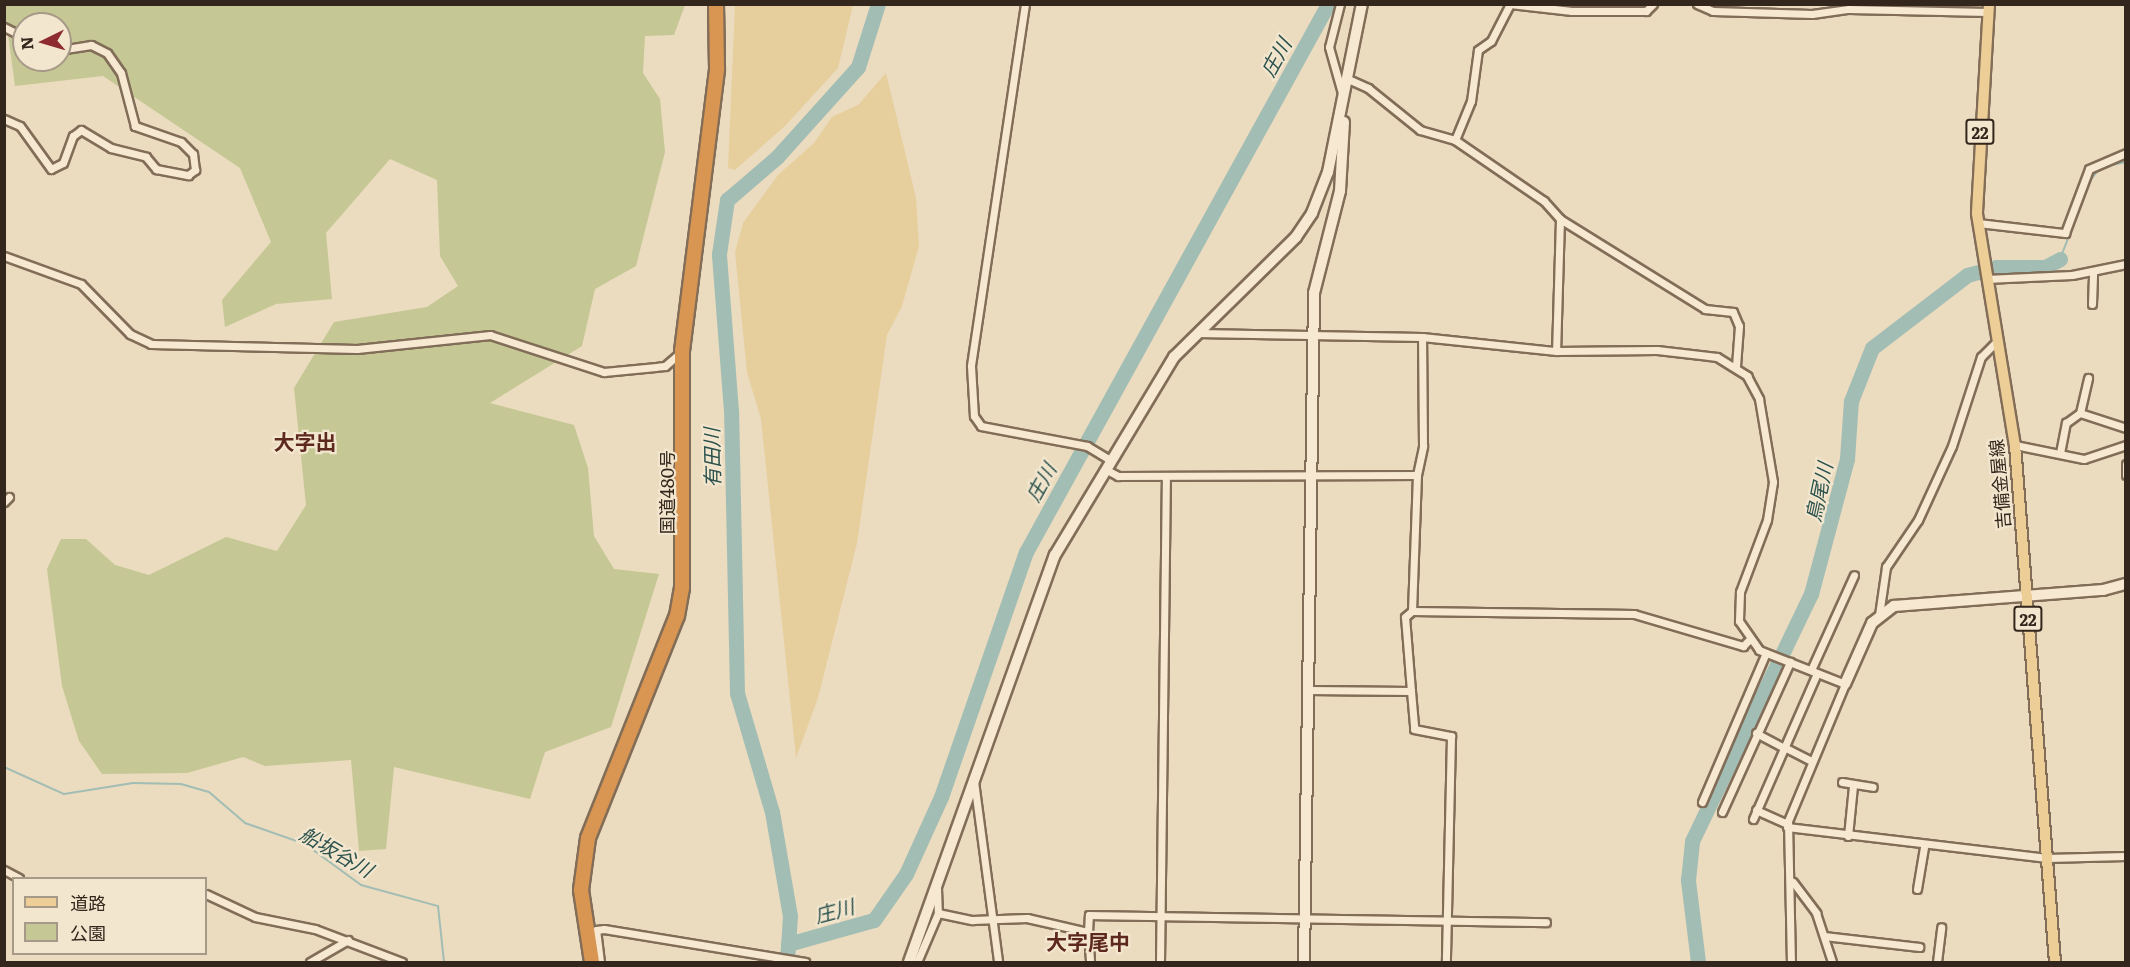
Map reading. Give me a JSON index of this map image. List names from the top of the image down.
{
  "streets": {
    "highway": ["国道480号"],
    "main road": ["22", "吉備金屋線"]
  },
  "districts": ["大字出", "大字尾中"],
  "water": [
    "庄川",
    "有田川",
    "鳥尾川",
    "船坂谷川"
  ],
  "legend": ["道路", "公園"],
  "north": "left"
}
